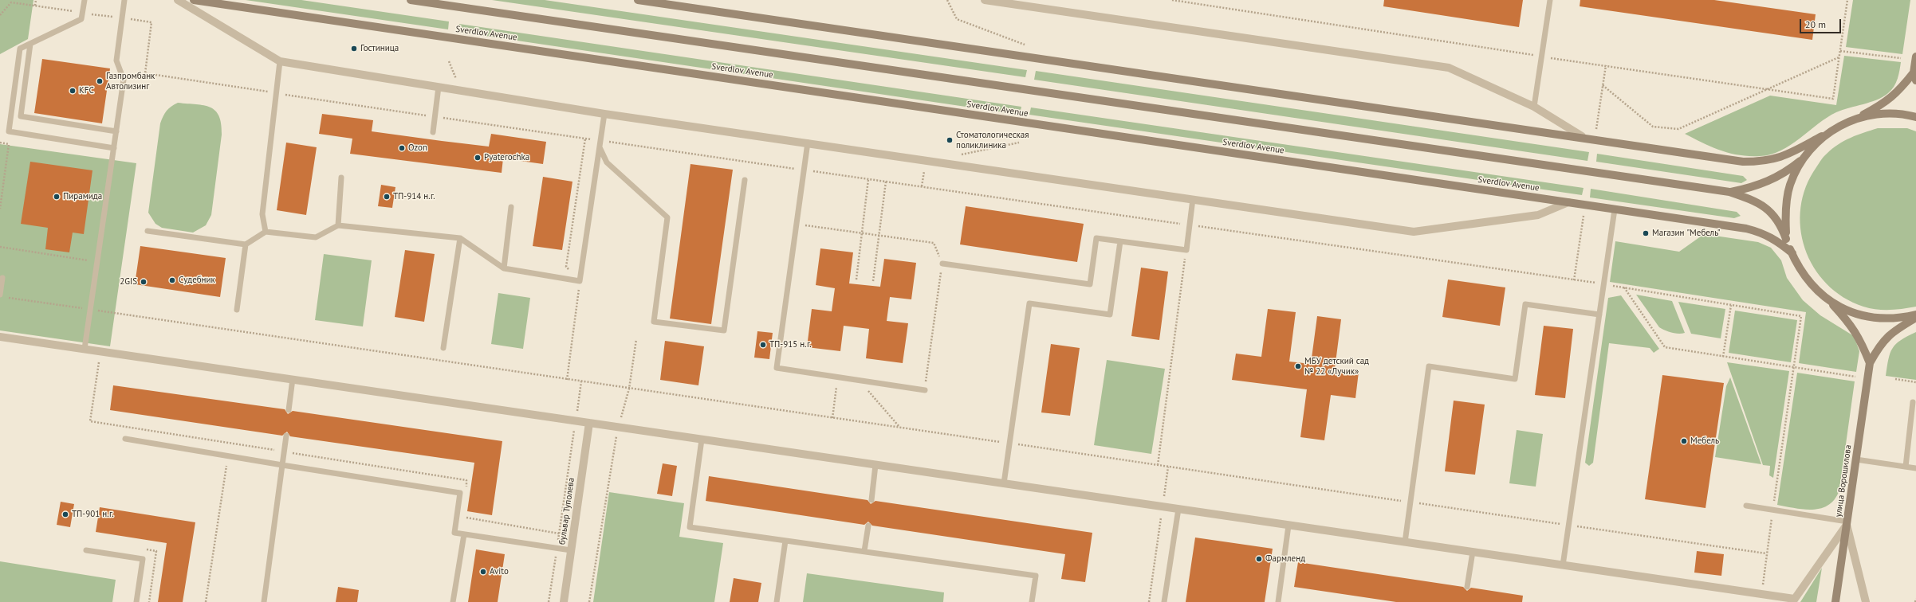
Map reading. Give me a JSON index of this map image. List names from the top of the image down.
{
  "streets": {
    "main road": ["Sverdlov Avenue", "улица Ворошилова"],
    "street": ["бульвар Туполева"]
  },
  "places": [
    "Гостиница",
    "Газпромбанк Автолизинг",
    "KFC",
    "Стоматологическая поликлиника",
    "Ozon",
    "Pyaterochka",
    "Пирамида",
    "ТП-914 н.г.",
    "Магазин \"Мебель\"",
    "Судебник",
    "2GIS",
    "ТП-915 н.г.",
    "МБУ детский сад № 22 «Лучик»",
    "Мебель",
    "ТП-901 н.г.",
    "Фармленд",
    "Avito"
  ],
  "scale_bar": "20 m"
}
